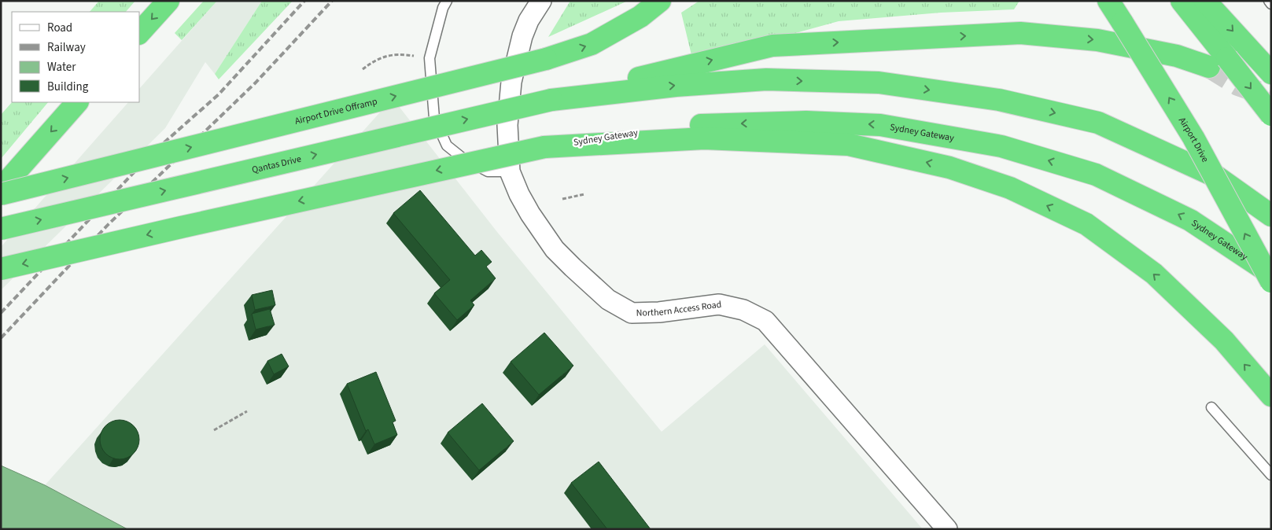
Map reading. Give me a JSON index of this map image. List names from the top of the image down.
{
  "streets": {
    "highway": [
      "Airport Drive Offramp",
      "Sydney Gateway",
      "Airport Drive",
      "Qantas Drive"
    ],
    "street": ["Northern Access Road"]
  },
  "legend": [
    "Road",
    "Railway",
    "Water",
    "Building"
  ]
}
